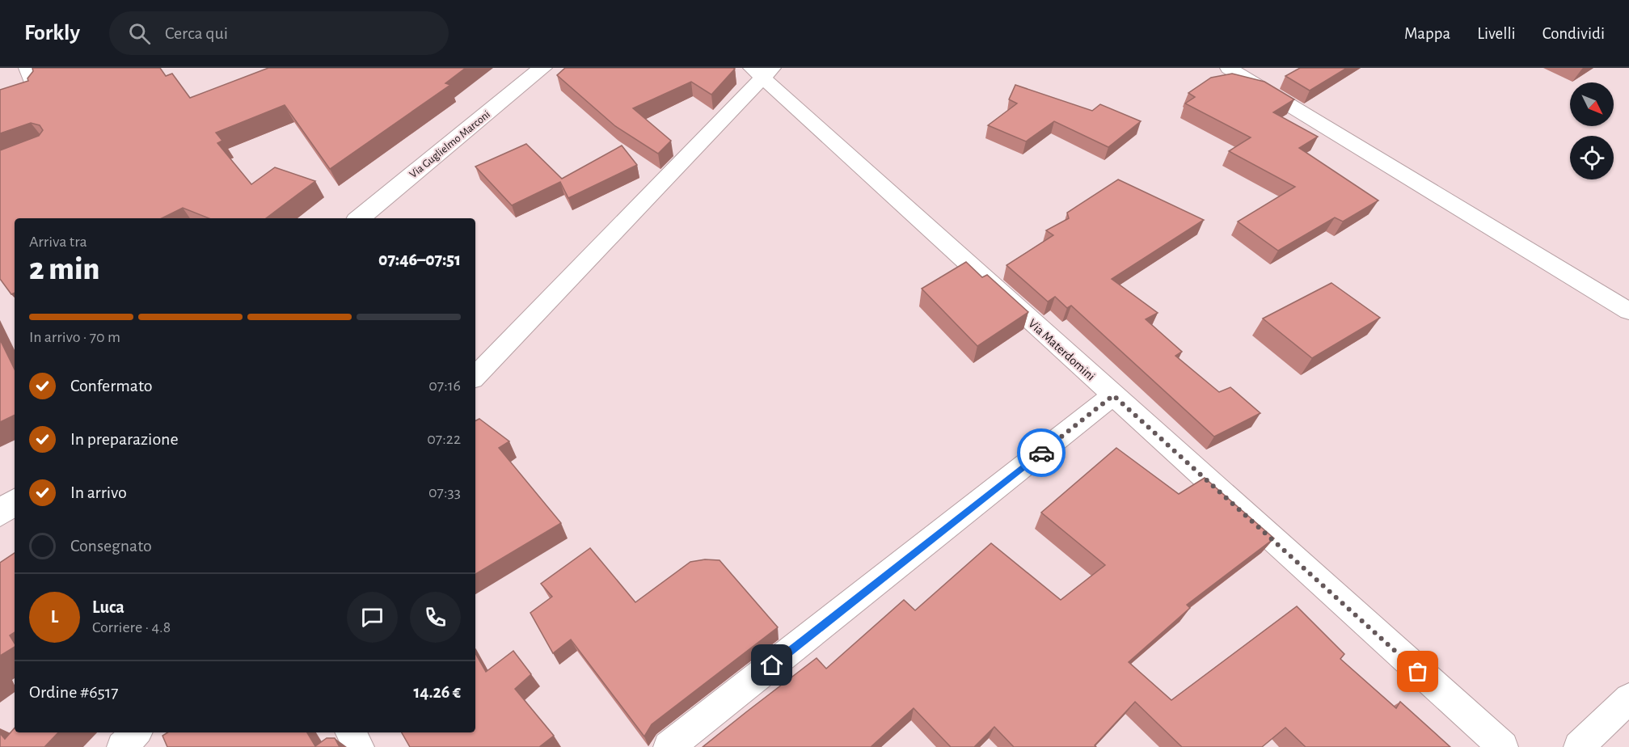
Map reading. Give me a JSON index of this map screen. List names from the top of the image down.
{
  "streets": {
    "street": ["Via Guglielmo Marconi", "Via Materdomini"]
  },
  "north": "bottom right",
  "page": {
    "header": "Forkly",
    "search": "Cerca qui",
    "nav": ["Mappa", "Livelli", "Condividi"],
    "heading": ["2 min", "Arriva tra", "07:46–07:51"],
    "panel": [
      "Luca",
      "Corriere · 4.8",
      "Ordine #6517",
      "14.26 €"
    ],
    "bar": "In arrivo · 70 m",
    "list": [
      ["Confermato", "07:16"],
      ["In preparazione", "07:22"],
      ["In arrivo", "07:33"],
      "Consegnato"
    ],
    "round": "L"
  }
}
